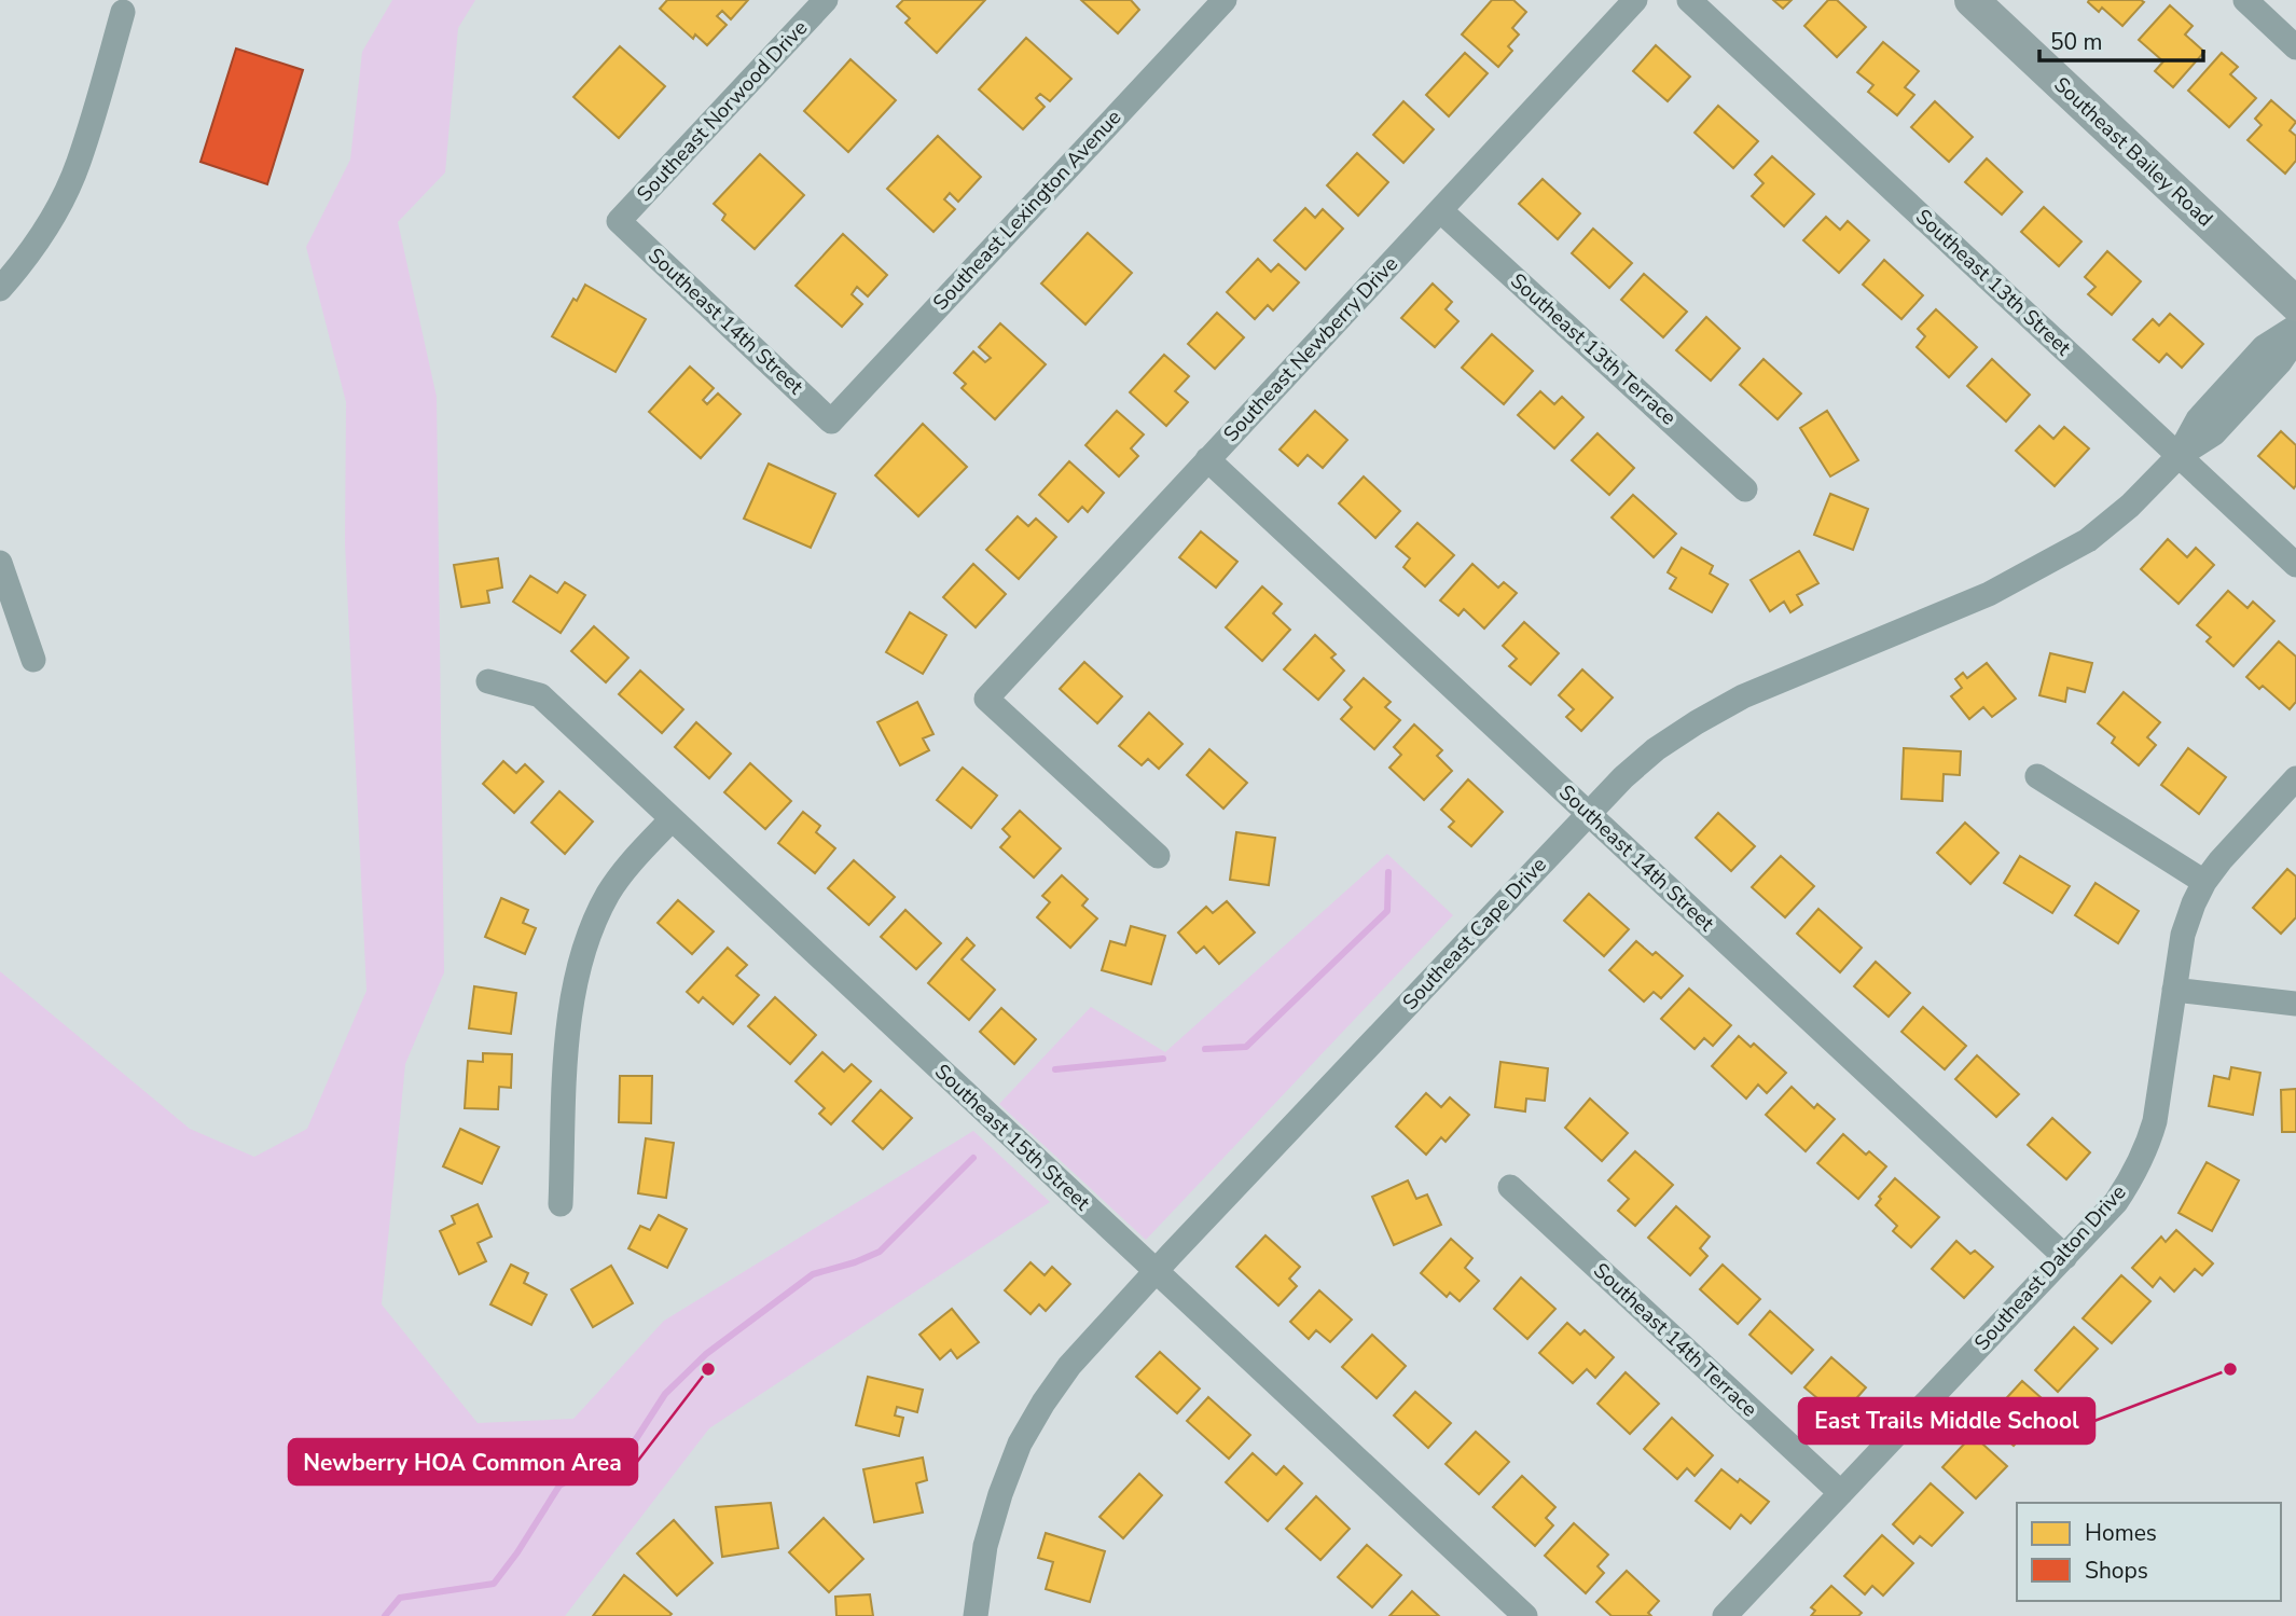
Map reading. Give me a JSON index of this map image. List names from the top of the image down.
{
  "streets": {
    "main road": ["Southeast Bailey Road"],
    "street": [
      "Southeast Norwood Drive",
      "Southeast Lexington Avenue",
      "Southeast 13th Street",
      "Southeast 14th Street",
      "Southeast Newberry Drive",
      "Southeast 13th Terrace",
      "Southeast Cape Drive",
      "Southeast 15th Street",
      "Southeast Dalton Drive",
      "Southeast 14th Terrace"
    ]
  },
  "crossings": [
    ["Southeast Norwood Drive", "Southeast 14th Street"],
    ["Southeast Lexington Avenue", "Southeast 14th Street"],
    ["Southeast 13th Street", "Southeast Cape Drive"],
    ["Southeast 14th Street", "Southeast Newberry Drive"],
    ["Southeast 14th Street", "Southeast Cape Drive"],
    ["Southeast 14th Street", "Southeast Dalton Drive"],
    ["Southeast Newberry Drive", "Southeast 13th Terrace"],
    ["Southeast Cape Drive", "Southeast 15th Street"],
    ["Southeast Dalton Drive", "Southeast 14th Terrace"]
  ],
  "places": ["Newberry HOA Common Area", "East Trails Middle School"],
  "legend": ["Homes", "Shops"],
  "scale_bar": "50 m"
}
